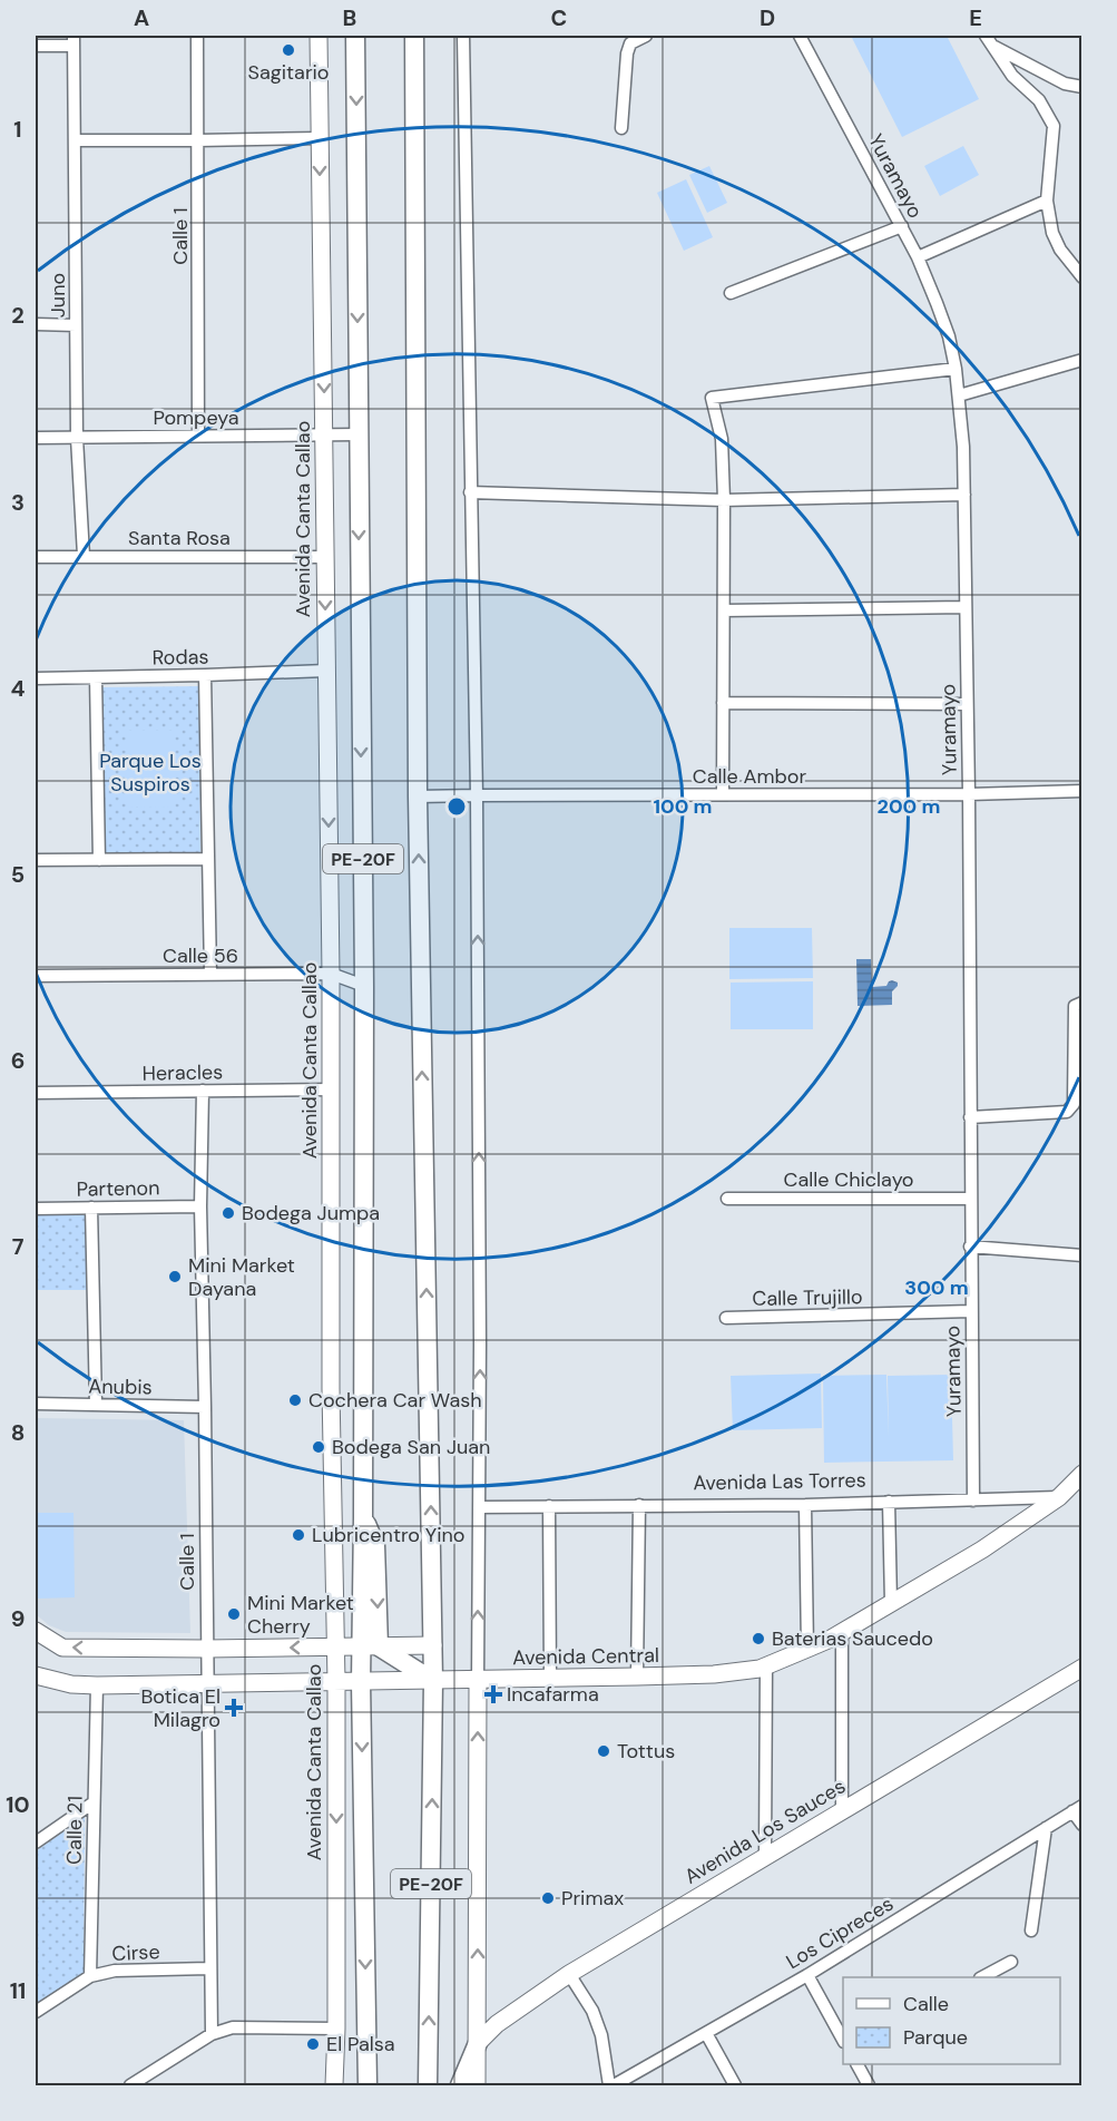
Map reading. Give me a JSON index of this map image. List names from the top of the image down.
{
  "streets": {
    "main road": ["PE-20F"],
    "street": [
      "Yuramayo",
      "Calle 1",
      "Juno",
      "Pompeya",
      "Avenida Canta Callao",
      "Santa Rosa",
      "Rodas",
      "Calle Ambor",
      "Calle 56",
      "Heracles",
      "Calle Chiclayo",
      "Partenon",
      "Calle Trujillo",
      "Anubis",
      "Avenida Las Torres",
      "Avenida Central",
      "Calle 21",
      "Avenida Los Sauces",
      "Los Cipreces",
      "Cirse"
    ]
  },
  "crossings": [
    ["Yuramayo", "Calle Ambor"],
    ["Yuramayo", "Calle Chiclayo"],
    ["Yuramayo", "Calle Trujillo"],
    ["Yuramayo", "Avenida Las Torres"],
    ["Calle 1", "Pompeya"],
    ["Calle 1", "Heracles"],
    ["Calle 1", "Partenon"],
    ["Calle 1", "Anubis"],
    ["Calle 1", "Avenida Central"],
    ["Calle 1", "Cirse"],
    ["Juno", "Pompeya"],
    ["Juno", "Santa Rosa"],
    ["Pompeya", "Avenida Canta Callao"],
    ["Pompeya", "PE-20F"],
    ["Avenida Canta Callao", "Santa Rosa"],
    ["Avenida Canta Callao", "Rodas"],
    ["Avenida Canta Callao", "Calle 56"],
    ["Avenida Canta Callao", "Heracles"],
    ["Avenida Canta Callao", "Avenida Central"],
    ["Calle Ambor", "PE-20F"],
    ["PE-20F", "Calle 56"],
    ["PE-20F", "Avenida Central"],
    ["Avenida Las Torres", "Avenida Central"],
    ["Avenida Central", "Calle 21"],
    ["Calle 21", "Cirse"]
  ],
  "parks": ["Parque Los Suspiros"],
  "places": {
    "other": [
      "Sagitario",
      "Bodega Jumpa",
      "Mini Market Dayana",
      "Cochera Car Wash",
      "Bodega San Juan",
      "Lubricentro Yino",
      "Mini Market Cherry",
      "Baterias Saucedo",
      "Tottus",
      "Primax",
      "El Palsa"
    ],
    "health": ["Incafarma", "Botica El Milagro"]
  },
  "legend": ["Calle", "Parque"],
  "grid": {
    "columns": [
      "A",
      "B",
      "C",
      "D",
      "E"
    ],
    "rows": [
      "1",
      "2",
      "3",
      "4",
      "5",
      "6",
      "7",
      "8",
      "9",
      "10",
      "11"
    ]
  },
  "rings": ["100 m", "200 m", "300 m"]
}
